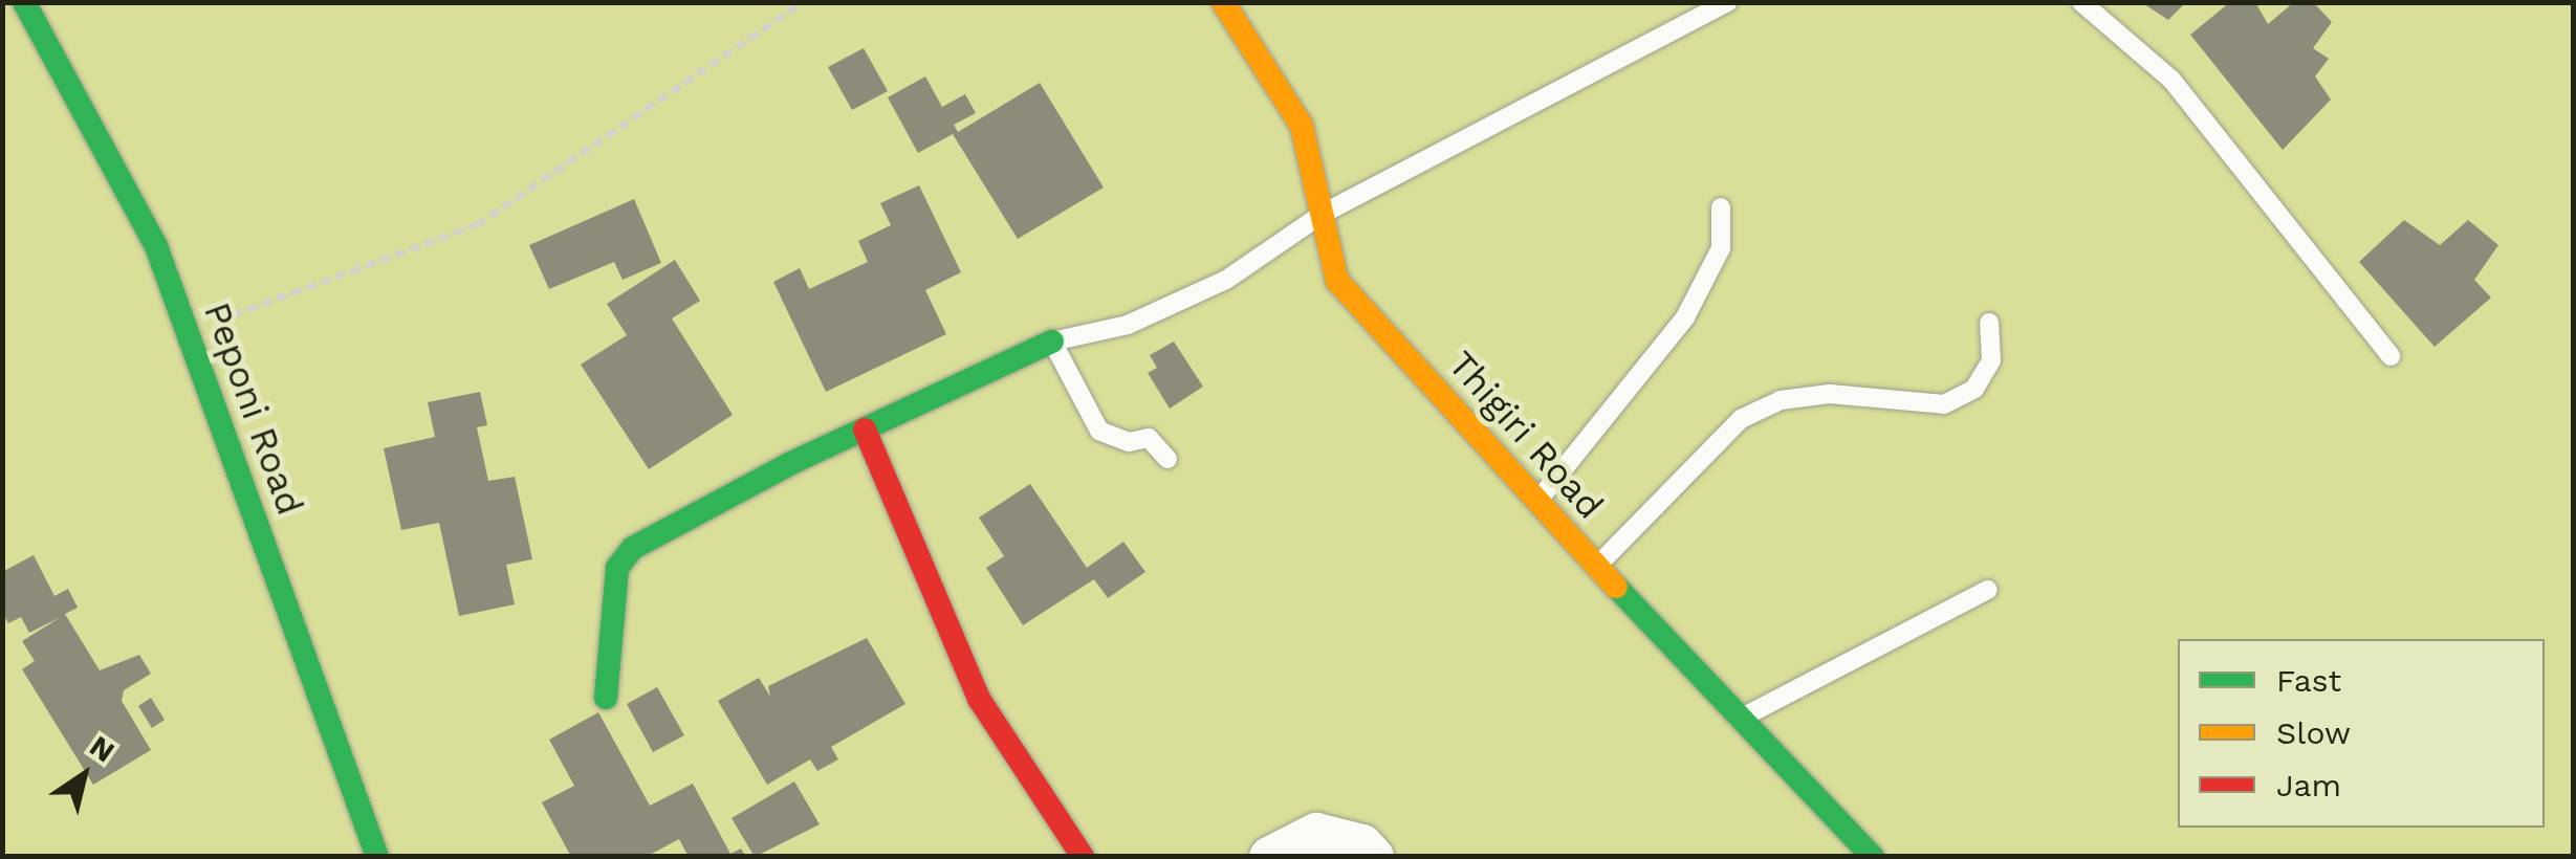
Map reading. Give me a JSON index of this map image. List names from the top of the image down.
{
  "streets": {
    "street": ["Peponi Road", "Thigiri Road"]
  },
  "legend": ["Fast", "Slow", "Jam"],
  "north": "top right"
}
